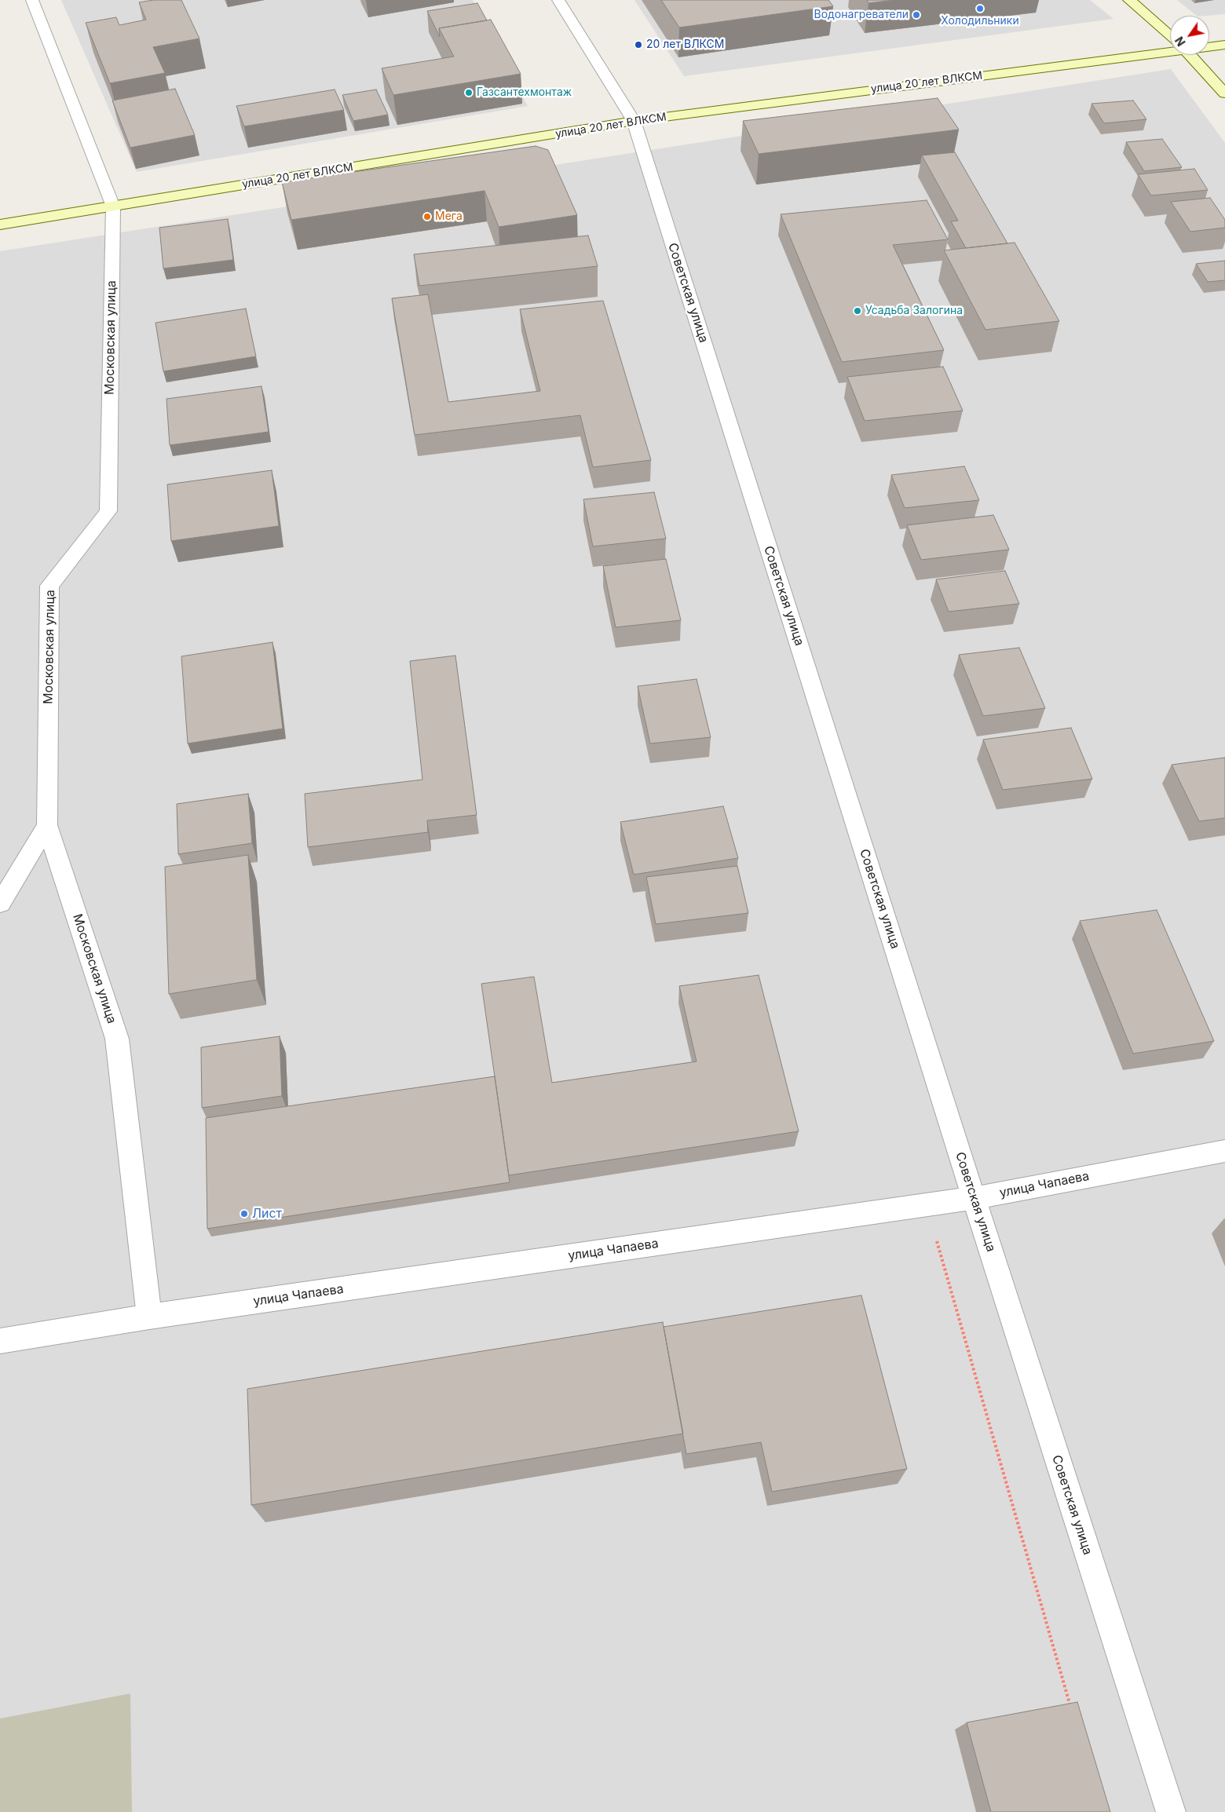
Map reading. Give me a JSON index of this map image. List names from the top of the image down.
{
  "streets": {
    "street": [
      "улица 20 лет ВЛКСМ",
      "Советская улица",
      "Московская улица",
      "улица Чапаева"
    ]
  },
  "crossings": [
    ["улица 20 лет ВЛКСМ", "Советская улица"],
    ["улица 20 лет ВЛКСМ", "Московская улица"],
    ["Советская улица", "улица Чапаева"],
    ["Московская улица", "улица Чапаева"]
  ],
  "places": [
    "Холодильники",
    "Водонагреватели",
    "20 лет ВЛКСМ",
    "Газсантехмонтаж",
    "Мега",
    "Усадьба Залогина",
    "Лист"
  ],
  "north": "bottom left"
}
